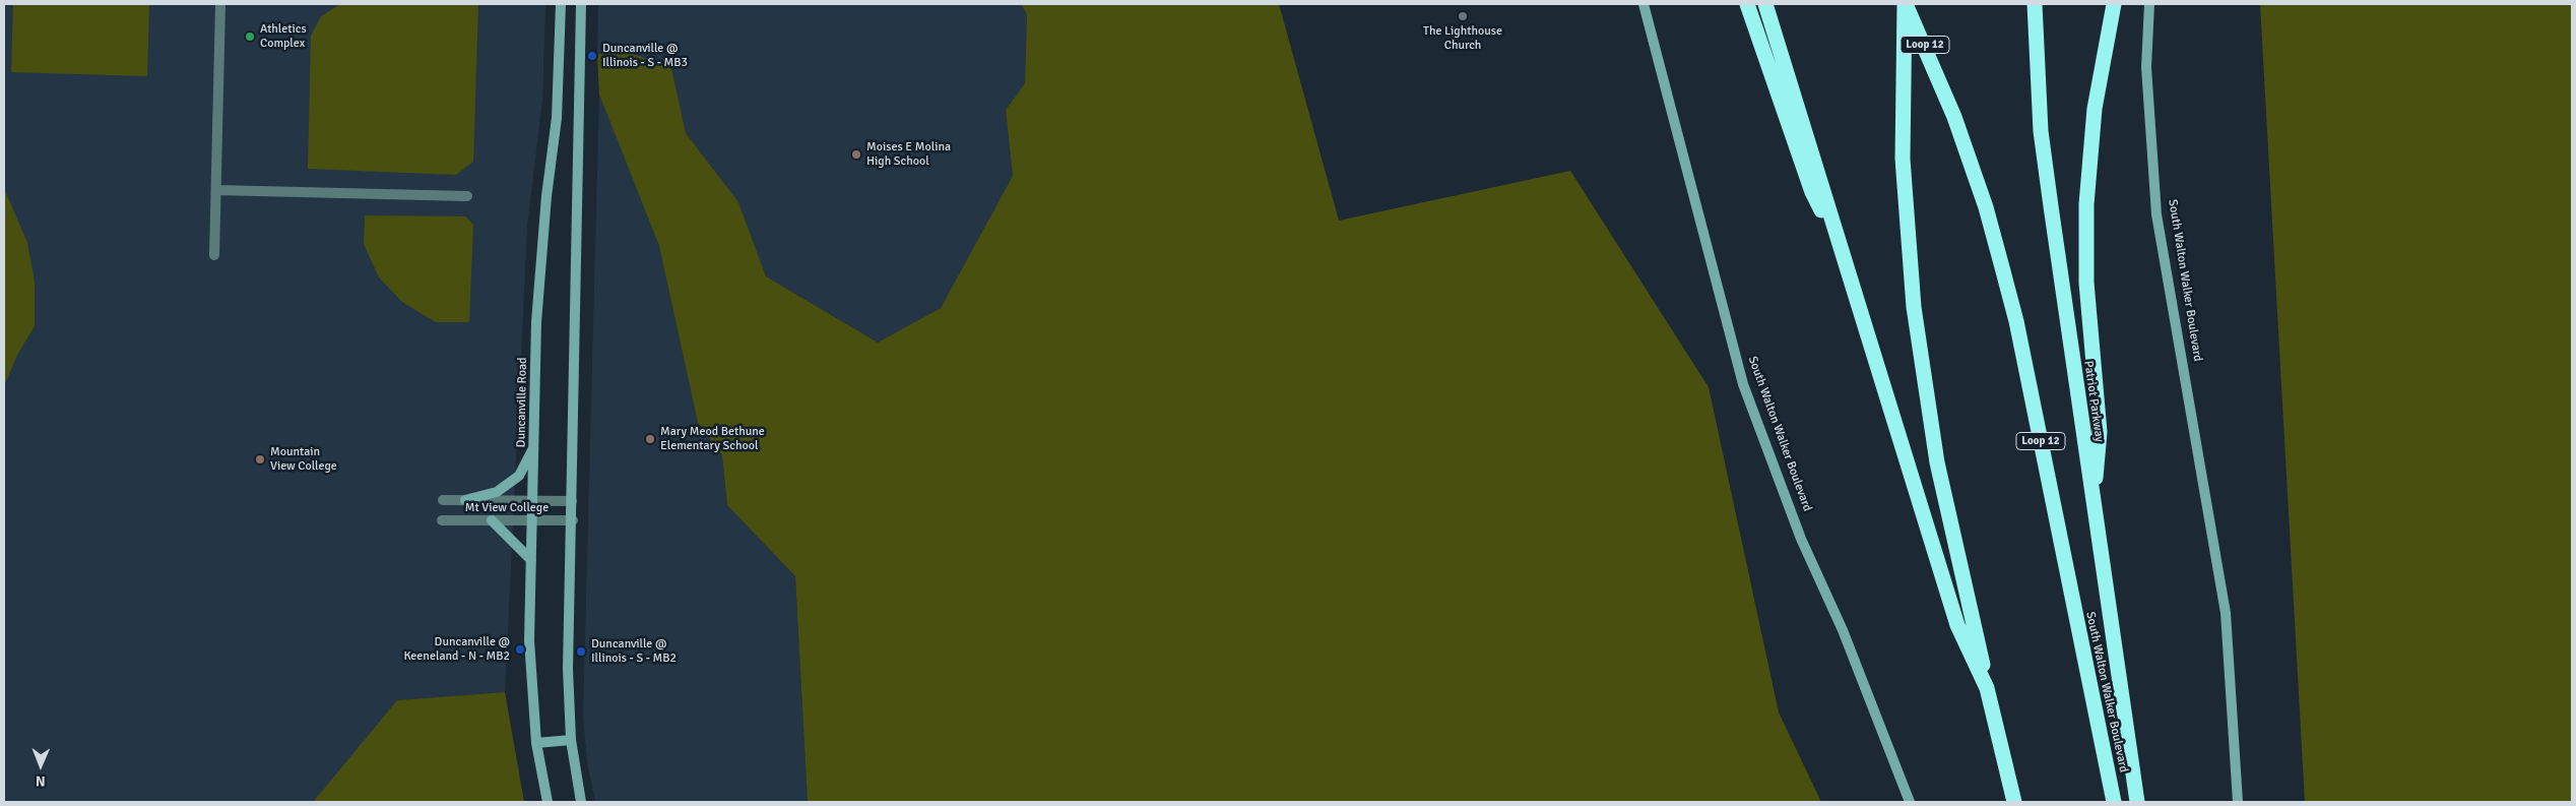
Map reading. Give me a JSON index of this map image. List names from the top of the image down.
{
  "streets": {
    "highway": ["Loop 12", "South Walton Walker Boulevard", "Patriot Parkway"],
    "main road": ["Duncanville Road"],
    "street": ["Mt View College"]
  },
  "crossings": [
    ["Duncanville Road", "Mt View College"]
  ],
  "places": [
    "The Lighthouse Church",
    "Athletics Complex",
    "Duncanville @ Illinois - S - MB3",
    "Moises E Molina High School",
    "Mary Meod Bethune Elementary School",
    "Mountain View College",
    "Duncanville @ Keeneland - N - MB2",
    "Duncanville @ Illinois - S - MB2"
  ],
  "north": "bottom"
}
